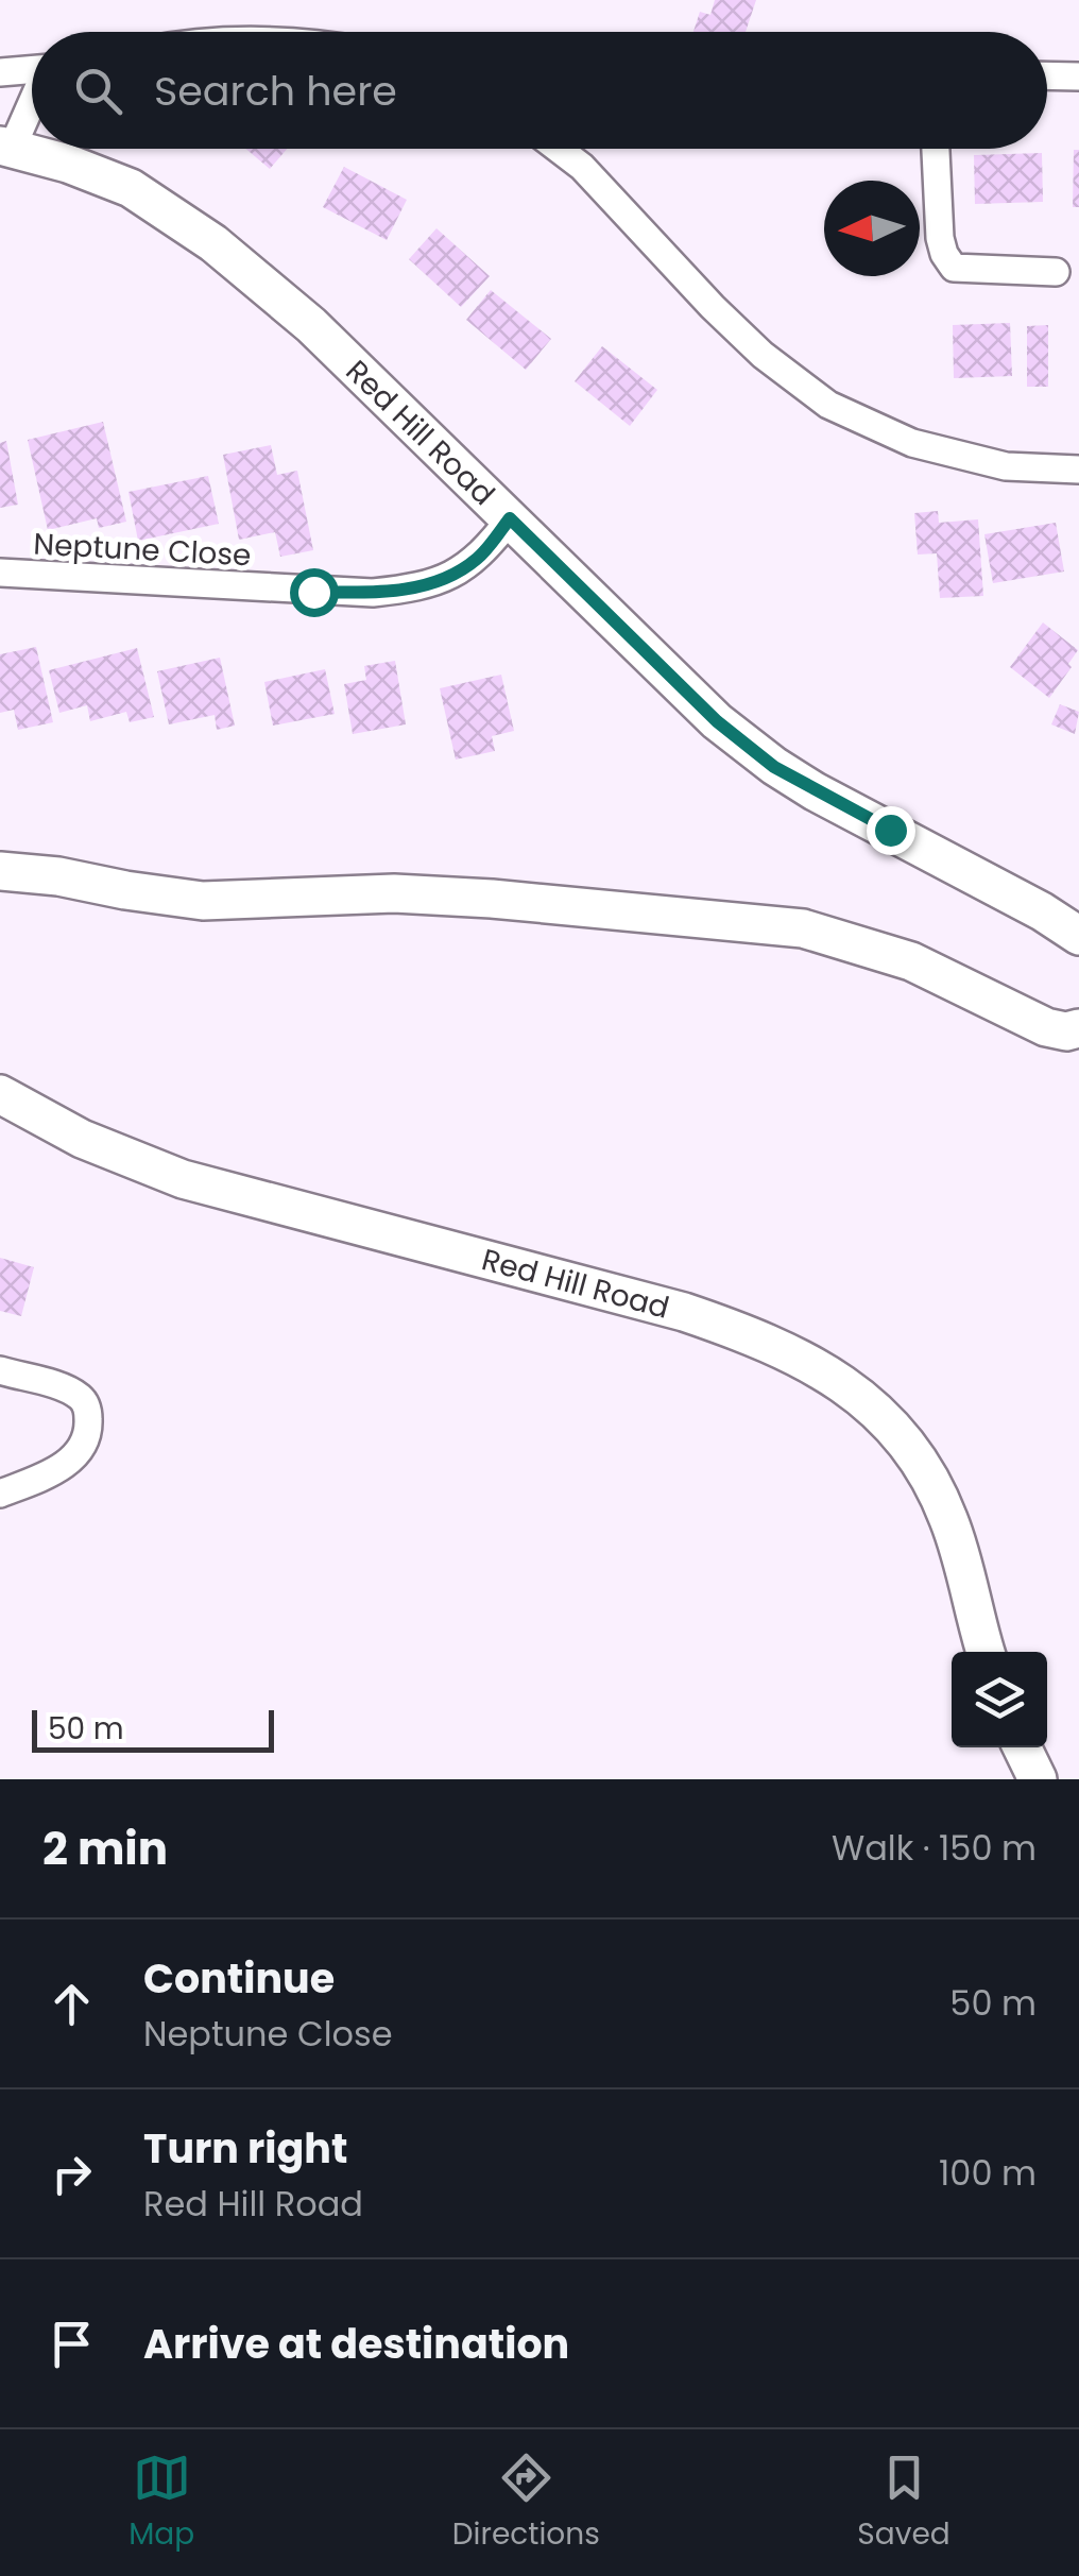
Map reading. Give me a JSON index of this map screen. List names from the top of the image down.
{
  "streets": {
    "street": ["Red Hill Road", "Neptune Close"]
  },
  "crossings": [
    ["Red Hill Road", "Neptune Close"]
  ],
  "scale_bar": "50 m",
  "north": "left",
  "page": {
    "search": "Search here",
    "scale": "50 m",
    "heading": ["2 min", "Walk · 150 m"],
    "list": [
      ["Continue", "Neptune Close", "50 m"],
      ["Turn right", "Red Hill Road", "100 m"],
      "Arrive at destination"
    ],
    "nav": ["Map", "Directions", "Saved"]
  }
}
